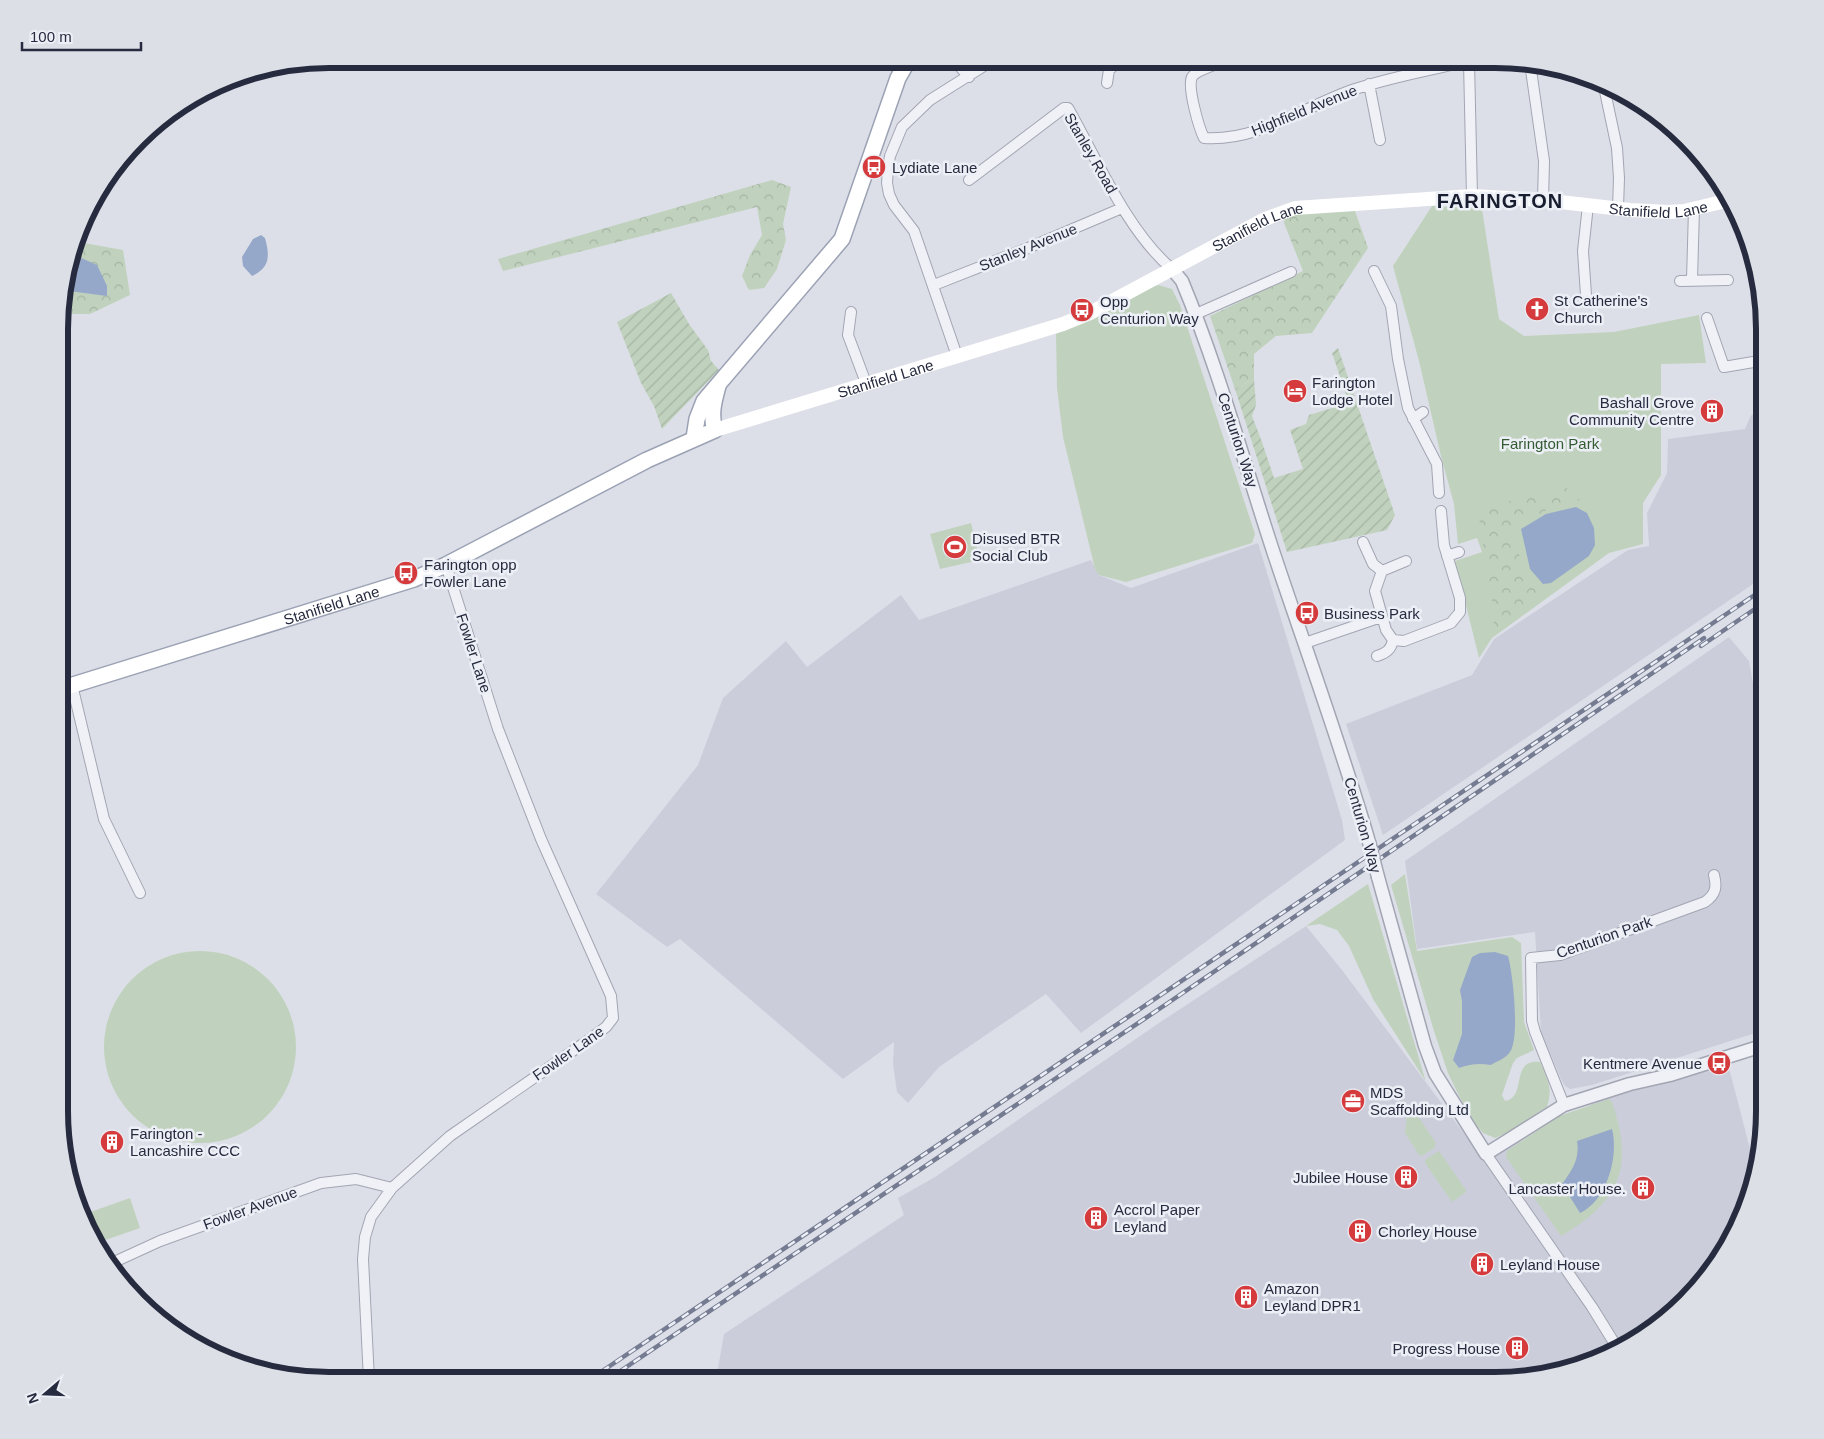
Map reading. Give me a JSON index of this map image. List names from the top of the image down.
{
  "streets": {
    "main road": ["Stanifield Lane"],
    "street": [
      "Highfield Avenue",
      "Stanley Road",
      "Stanley Avenue",
      "Centurion Way",
      "Fowler Lane",
      "Centurion Park",
      "Fowler Avenue"
    ]
  },
  "crossings": [
    ["Stanley Road", "Stanifield Lane"],
    ["Stanley Road", "Stanley Avenue"],
    ["Stanley Road", "Centurion Way"],
    ["Stanifield Lane", "Centurion Way"],
    ["Stanifield Lane", "Fowler Lane"],
    ["Fowler Lane", "Fowler Avenue"]
  ],
  "districts": ["FARINGTON"],
  "parks": ["Farington Park"],
  "places": {
    "bus stop": [
      "Lydiate Lane",
      "Opp Centurion Way",
      "Farington opp Fowler Lane",
      "Business Park",
      "Kentmere Avenue"
    ],
    "church": ["St Catherine's Church"],
    "hotel": ["Farington Lodge Hotel"],
    "building": [
      "Bashall Grove Community Centre",
      "Farington - Lancashire CCC",
      "Jubilee House",
      "Lancaster House.",
      "Accrol Paper Leyland",
      "Chorley House",
      "Leyland House",
      "Amazon Leyland DPR1",
      "Progress House"
    ],
    "sports": ["Disused BTR Social Club"],
    "office": ["MDS Scaffolding Ltd"]
  },
  "scale_bar": "100 m",
  "north": "left"
}
